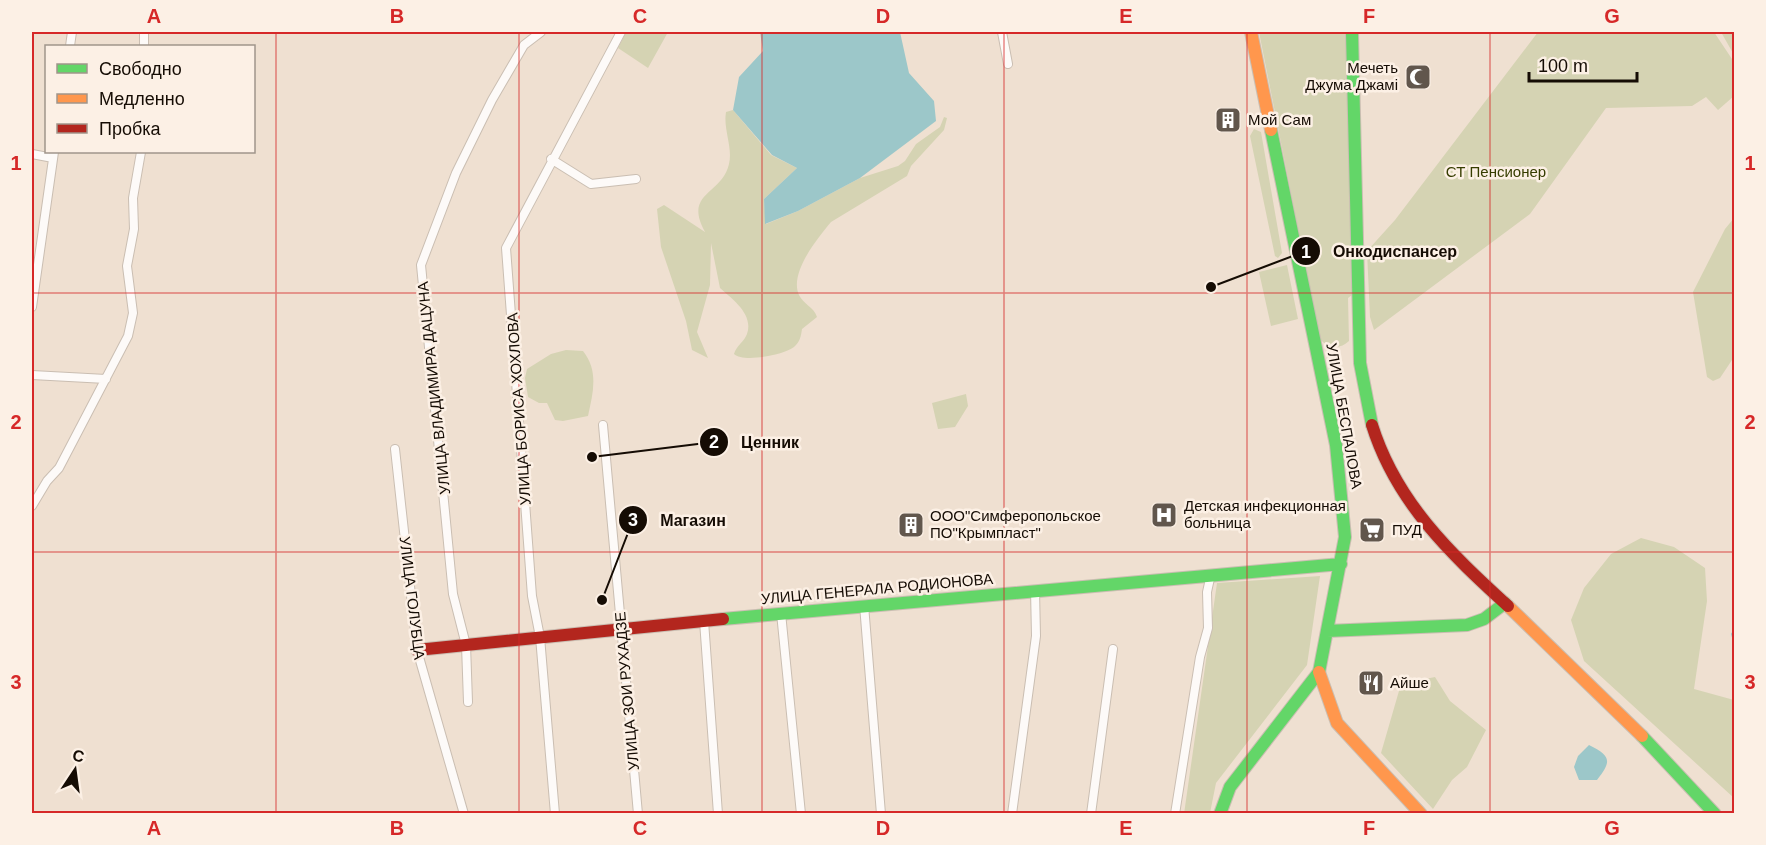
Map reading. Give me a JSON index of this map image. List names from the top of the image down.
{
  "streets": {
    "main road": ["УЛИЦА БЕСПАЛОВА", "УЛИЦА ГЕНЕРАЛА РОДИОНОВА"],
    "street": [
      "УЛИЦА ВЛАДИМИРА ДАЦУНА",
      "УЛИЦА БОРИСА ХОХЛОВА",
      "УЛИЦА ГОЛУБЦА",
      "УЛИЦА ЗОИ РУХАДЗЕ"
    ]
  },
  "crossings": [
    ["УЛИЦА ВЛАДИМИРА ДАЦУНА", "УЛИЦА ГЕНЕРАЛА РОДИОНОВА"],
    ["УЛИЦА БОРИСА ХОХЛОВА", "УЛИЦА ГЕНЕРАЛА РОДИОНОВА"],
    ["УЛИЦА БЕСПАЛОВА", "УЛИЦА ГЕНЕРАЛА РОДИОНОВА"],
    ["УЛИЦА ГЕНЕРАЛА РОДИОНОВА", "УЛИЦА ГОЛУБЦА"],
    ["УЛИЦА ГЕНЕРАЛА РОДИОНОВА", "УЛИЦА ЗОИ РУХАДЗЕ"]
  ],
  "parks": ["СТ Пенсионер"],
  "places": {
    "mosque": ["Мечеть Джума Джамі"],
    "building": ["Мой Сам", "ООО\"Симферопольское ПО\"Крымпласт\""],
    "other": ["Онкодиспансер", "Ценник", "Магазин"],
    "hospital": ["Детская инфекционная больница"],
    "supermarket": ["ПУД"],
    "restaurant": ["Айше"]
  },
  "legend": ["Свободно", "Медленно", "Пробка"],
  "scale_bar": "100 m",
  "north": "top",
  "grid": {
    "columns": [
      "A",
      "B",
      "C",
      "D",
      "E",
      "F",
      "G"
    ],
    "rows": ["1", "2", "3"]
  }
}
